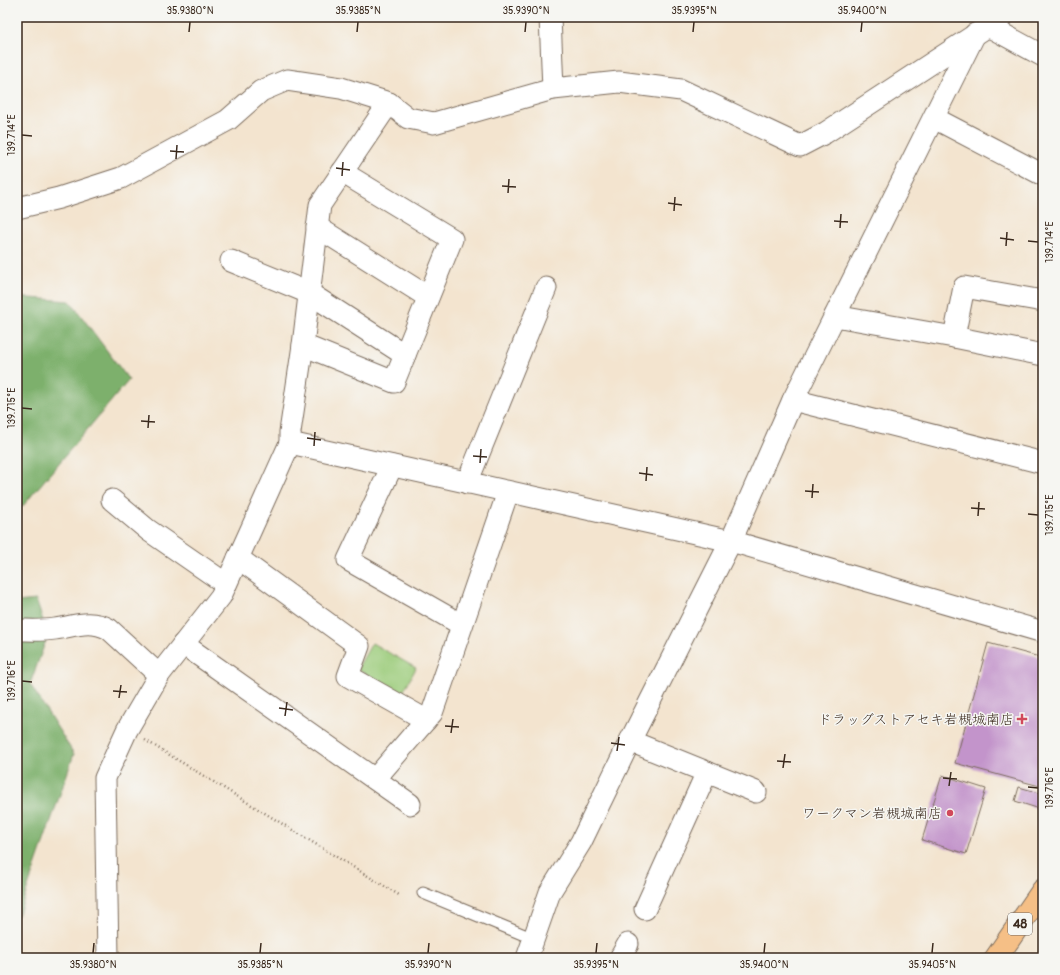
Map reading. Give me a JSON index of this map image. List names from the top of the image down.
{
  "streets": {
    "main road": ["48"]
  },
  "places": {
    "health": ["ドラッグストアセキ岩槻城南店"],
    "other": ["ワークマン岩槻城南店"]
  },
  "coordinates": [
    "35.9380°N",
    "35.9385°N",
    "35.9390°N",
    "35.9395°N",
    "35.9400°N",
    "139.714°E",
    "139.715°E",
    "139.716°E",
    "35.9405°N"
  ]
}
